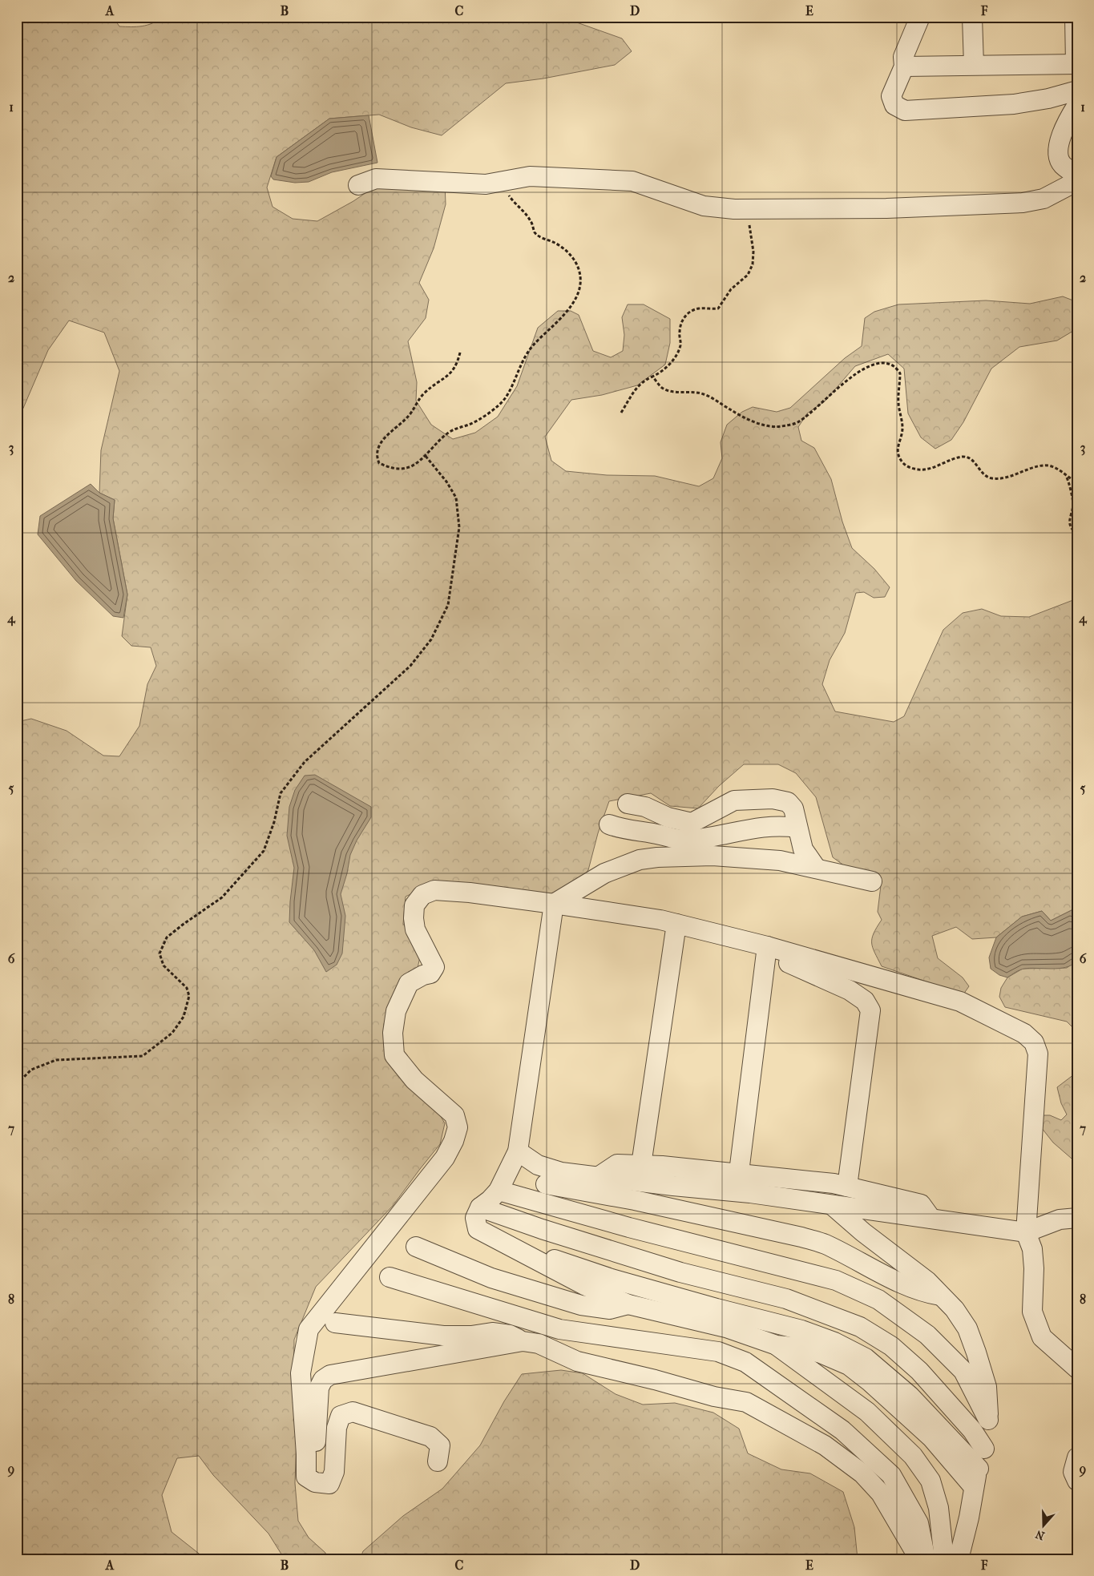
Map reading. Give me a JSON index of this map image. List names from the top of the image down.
{
  "north": "bottom",
  "grid": {
    "columns": [
      "A",
      "B",
      "C",
      "D",
      "E",
      "F"
    ],
    "rows": [
      "1",
      "2",
      "3",
      "4",
      "5",
      "6",
      "7",
      "8",
      "9"
    ]
  }
}
